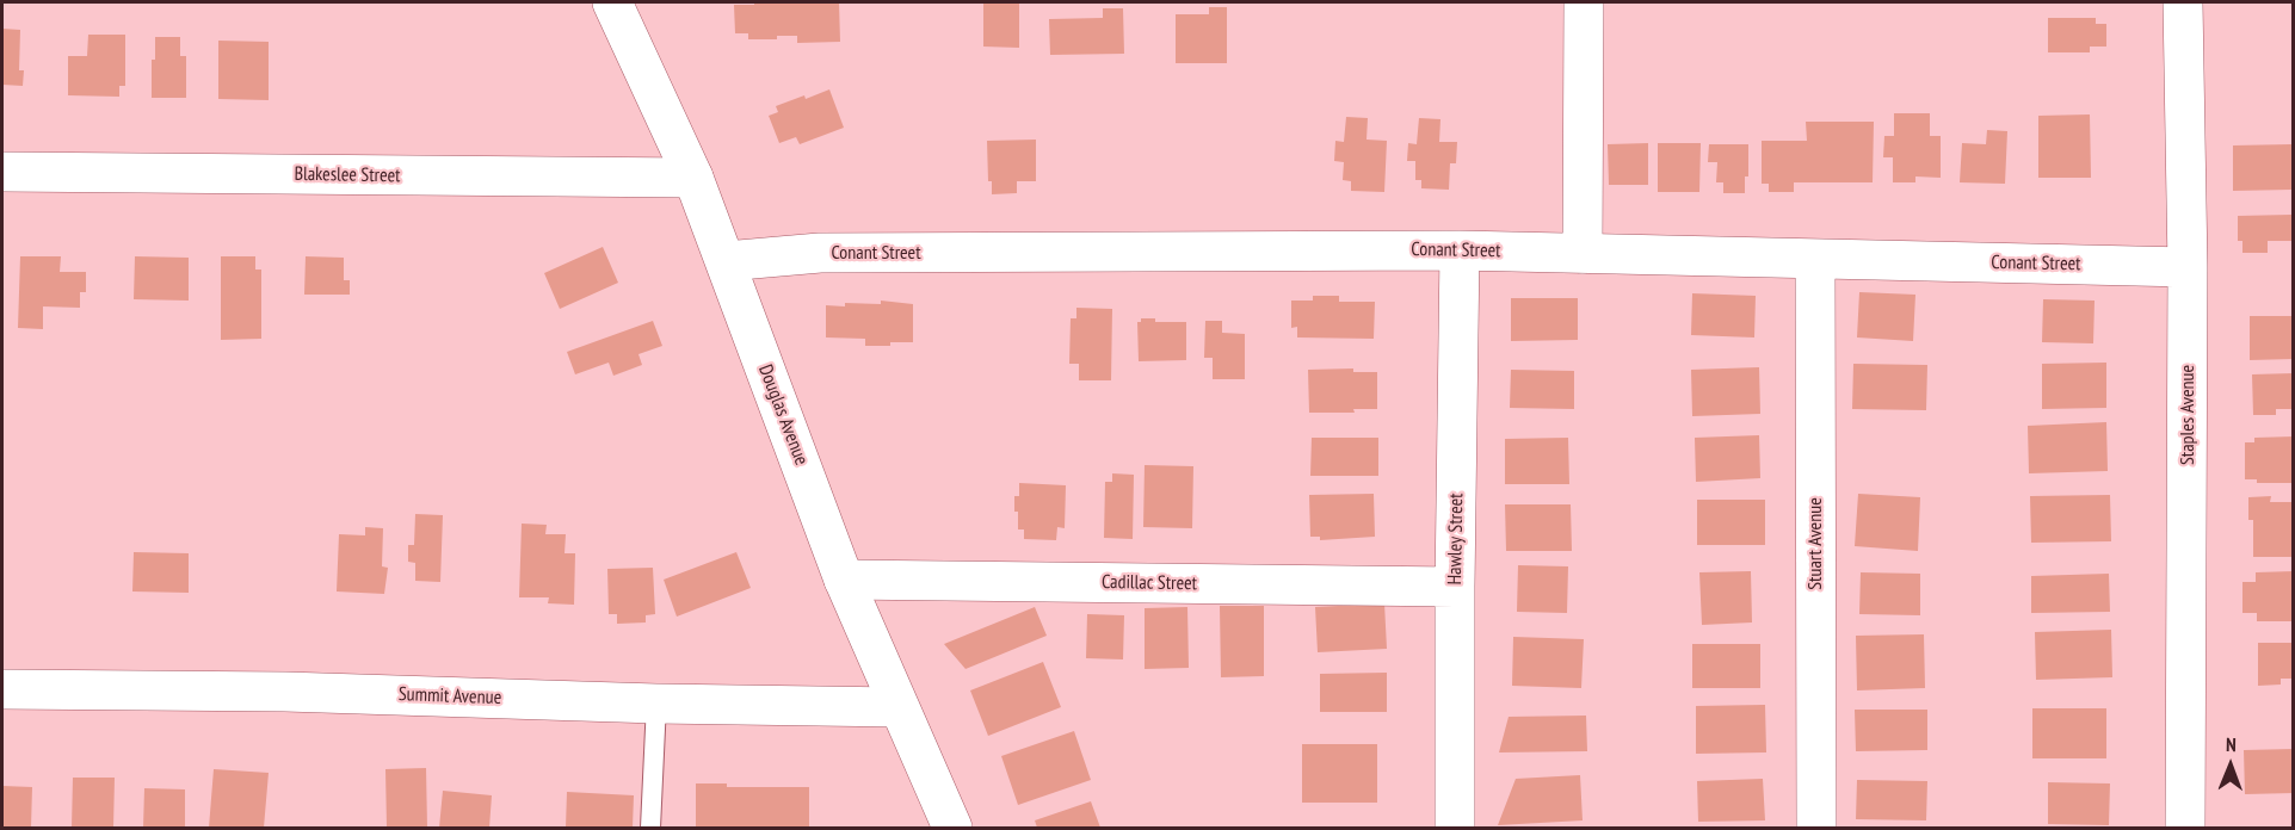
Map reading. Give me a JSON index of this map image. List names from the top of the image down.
{
  "streets": {
    "street": [
      "Blakeslee Street",
      "Conant Street",
      "Douglas Avenue",
      "Staples Avenue",
      "Hawley Street",
      "Stuart Avenue",
      "Cadillac Street",
      "Summit Avenue"
    ]
  },
  "crossings": [
    ["Blakeslee Street", "Douglas Avenue"],
    ["Conant Street", "Douglas Avenue"],
    ["Conant Street", "Staples Avenue"],
    ["Conant Street", "Hawley Street"],
    ["Conant Street", "Stuart Avenue"],
    ["Douglas Avenue", "Cadillac Street"],
    ["Douglas Avenue", "Summit Avenue"],
    ["Hawley Street", "Cadillac Street"]
  ],
  "north": "top"
}
